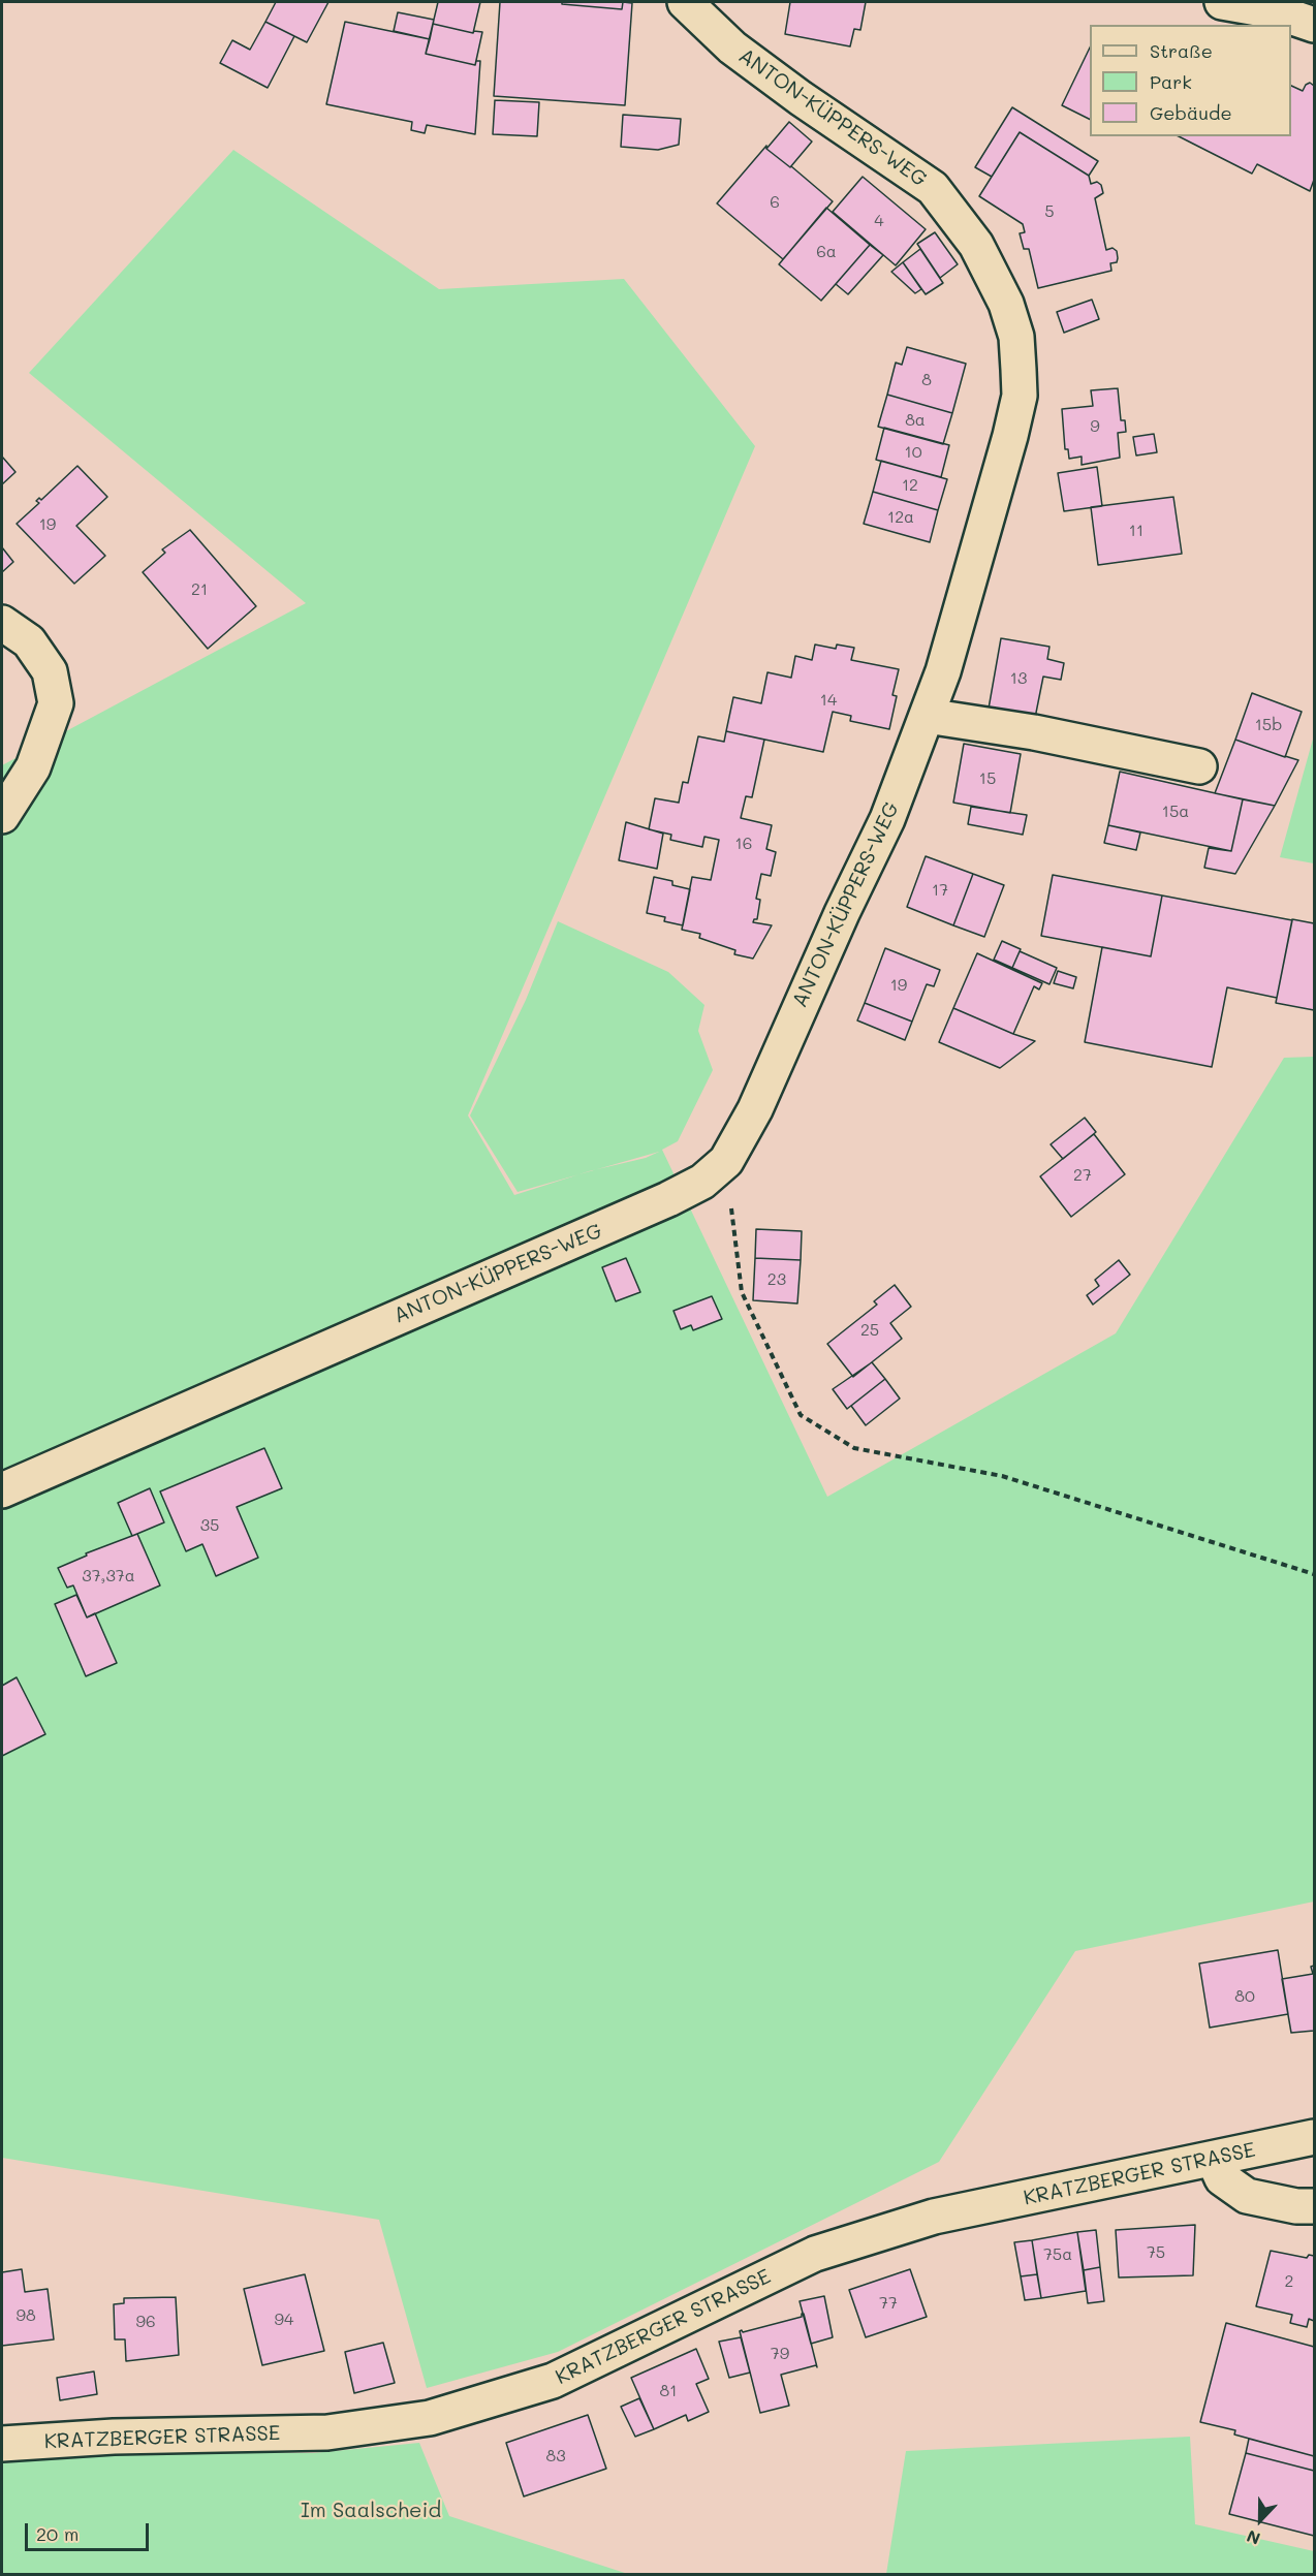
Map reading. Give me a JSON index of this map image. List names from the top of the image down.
{
  "streets": {
    "street": ["ANTON-KÜPPERS-WEG", "KRATZBERGER STRASSE"]
  },
  "parks": ["Im Saalscheid"],
  "house_numbers": [
    "6",
    "5",
    "4",
    "6a",
    "8",
    "8a",
    "9",
    "10",
    "12",
    "12a",
    "19",
    "11",
    "21",
    "13",
    "14",
    "15b",
    "15",
    "15a",
    "16",
    "17",
    "19",
    "27",
    "23",
    "25",
    "35",
    "37,37a",
    "80",
    "75",
    "75a",
    "2",
    "77",
    "98",
    "94",
    "96",
    "79",
    "81",
    "83"
  ],
  "legend": ["Straße", "Park", "Gebäude"],
  "scale_bar": "20 m",
  "north": "bottom"
}
